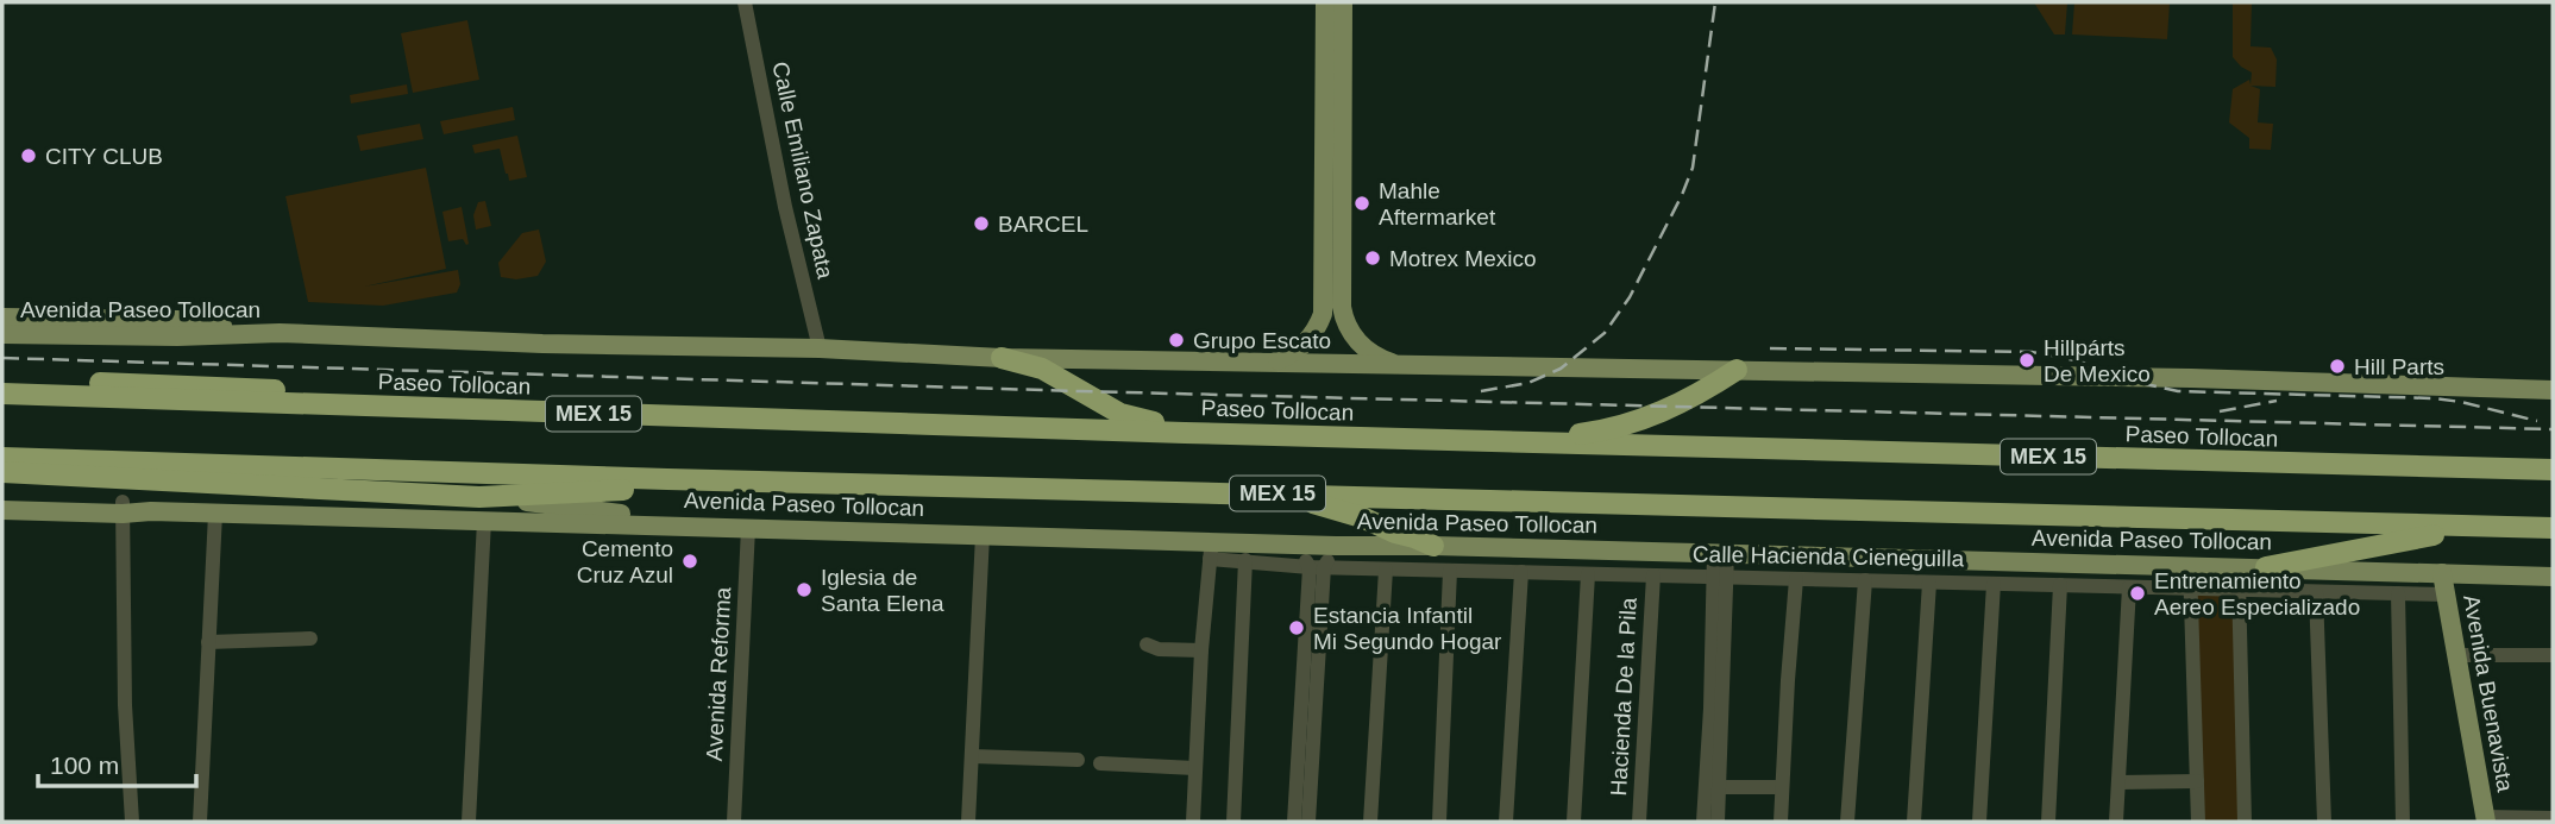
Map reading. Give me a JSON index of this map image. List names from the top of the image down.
{
  "streets": {
    "highway": ["Paseo Tollocan", "MEX 15"],
    "main road": ["Avenida Paseo Tollocan", "Avenida Buenavista"],
    "street": [
      "Calle Emiliano Zapata",
      "Calle Hacienda Cieneguilla",
      "Avenida Reforma",
      "Hacienda De la Pila"
    ]
  },
  "crossings": [
    ["Calle Emiliano Zapata", "Avenida Paseo Tollocan"],
    ["Avenida Paseo Tollocan", "Calle Hacienda Cieneguilla"],
    ["Avenida Paseo Tollocan", "Avenida Reforma"],
    ["Avenida Paseo Tollocan", "Avenida Buenavista"],
    ["Calle Hacienda Cieneguilla", "Avenida Buenavista"],
    ["Calle Hacienda Cieneguilla", "Hacienda De la Pila"]
  ],
  "places": [
    "CITY CLUB",
    "Mahle Aftermarket",
    "BARCEL",
    "Motrex Mexico",
    "Grupo Escato",
    "Hillpárts De Mexico",
    "Hill Parts",
    "Cemento Cruz Azul",
    "Iglesia de Santa Elena",
    "Entrenamiento Aereo Especializado",
    "Estancia Infantil Mi Segundo Hogar"
  ],
  "scale_bar": "100 m"
}
